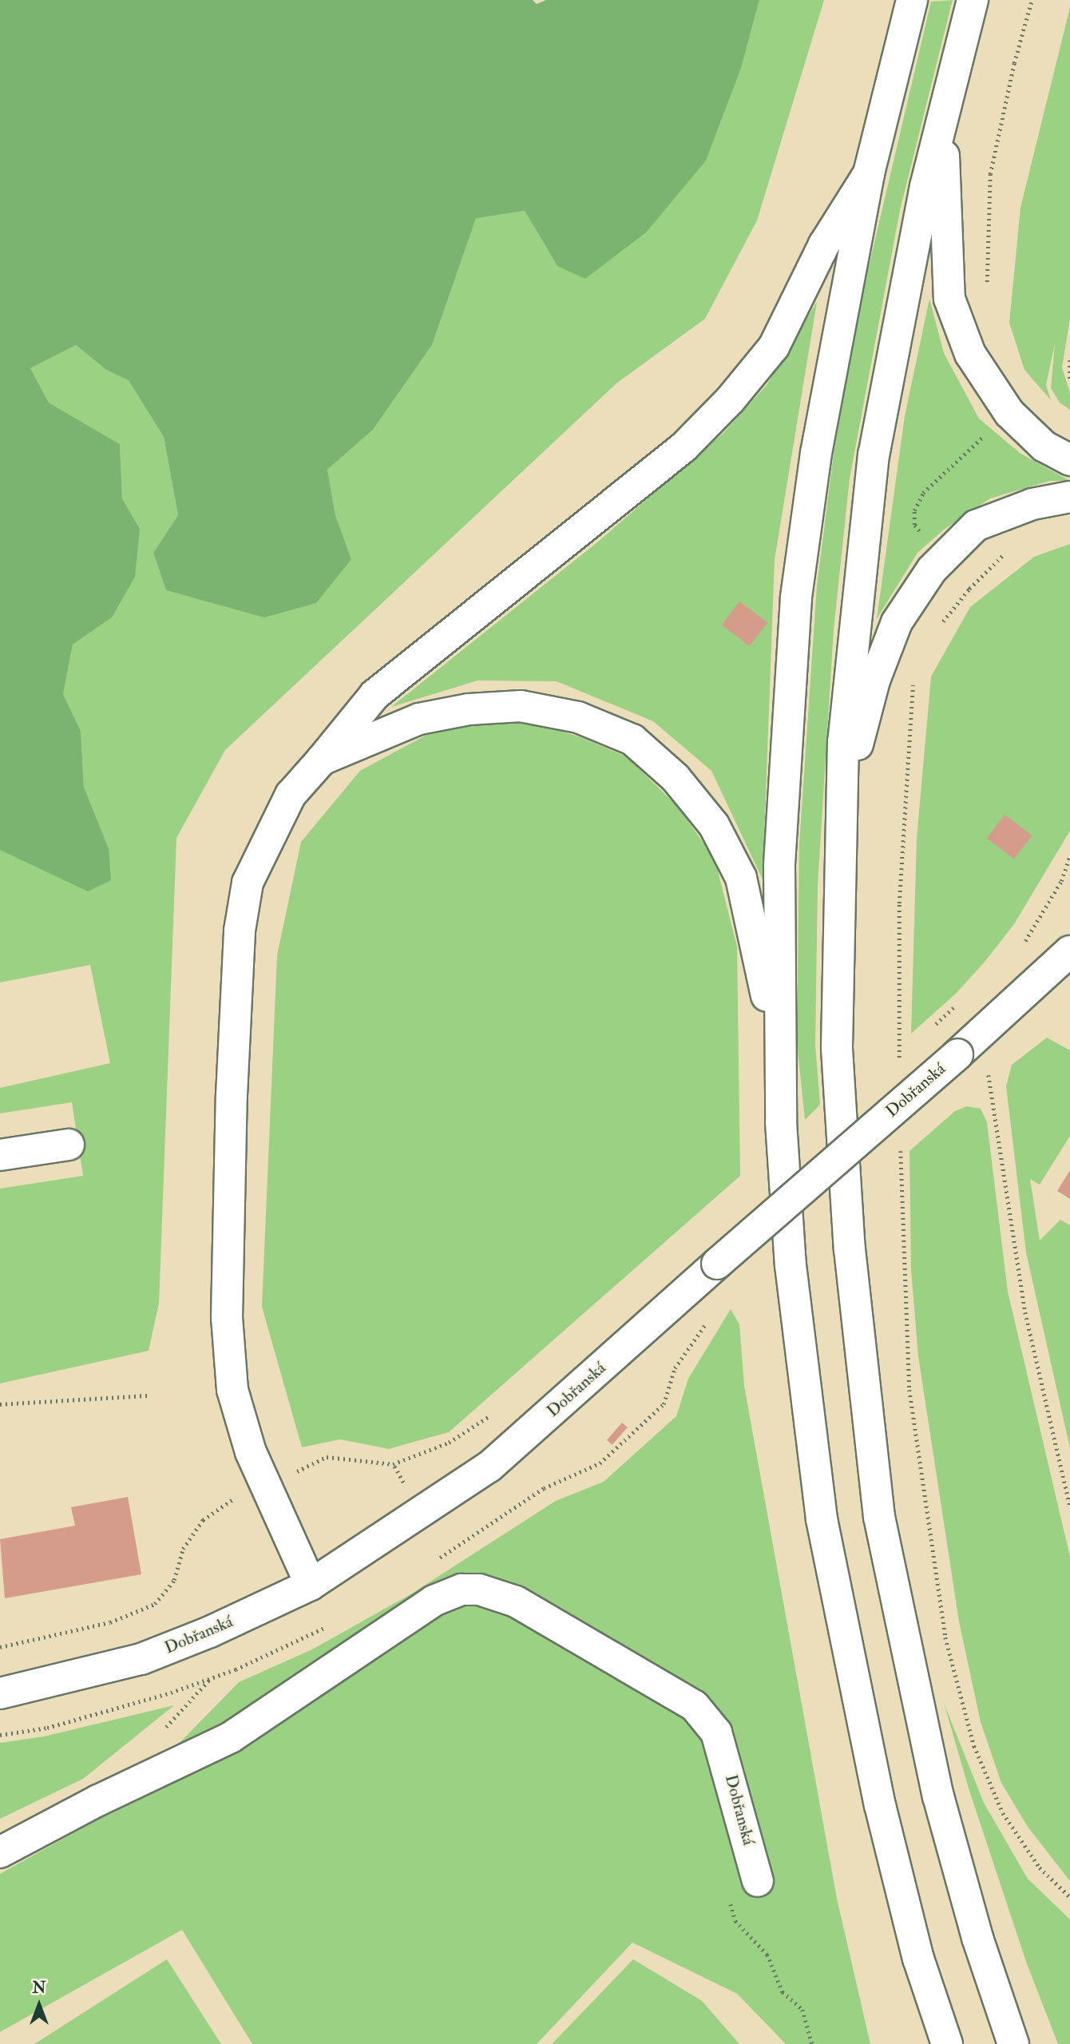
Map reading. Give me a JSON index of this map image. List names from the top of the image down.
{
  "streets": {
    "main road": ["Dobřanská"]
  },
  "north": "top"
}
